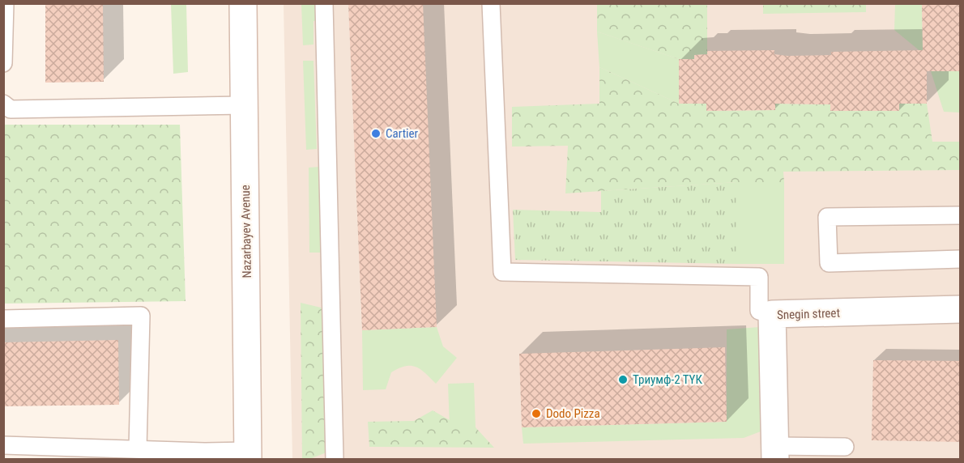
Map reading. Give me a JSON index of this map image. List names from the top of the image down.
{
  "streets": {
    "main road": ["Nazarbayev Avenue", "Snegin street"]
  },
  "places": ["Cartier", "Триумф-2 ТҮК", "Dodo Pizza"]
}
